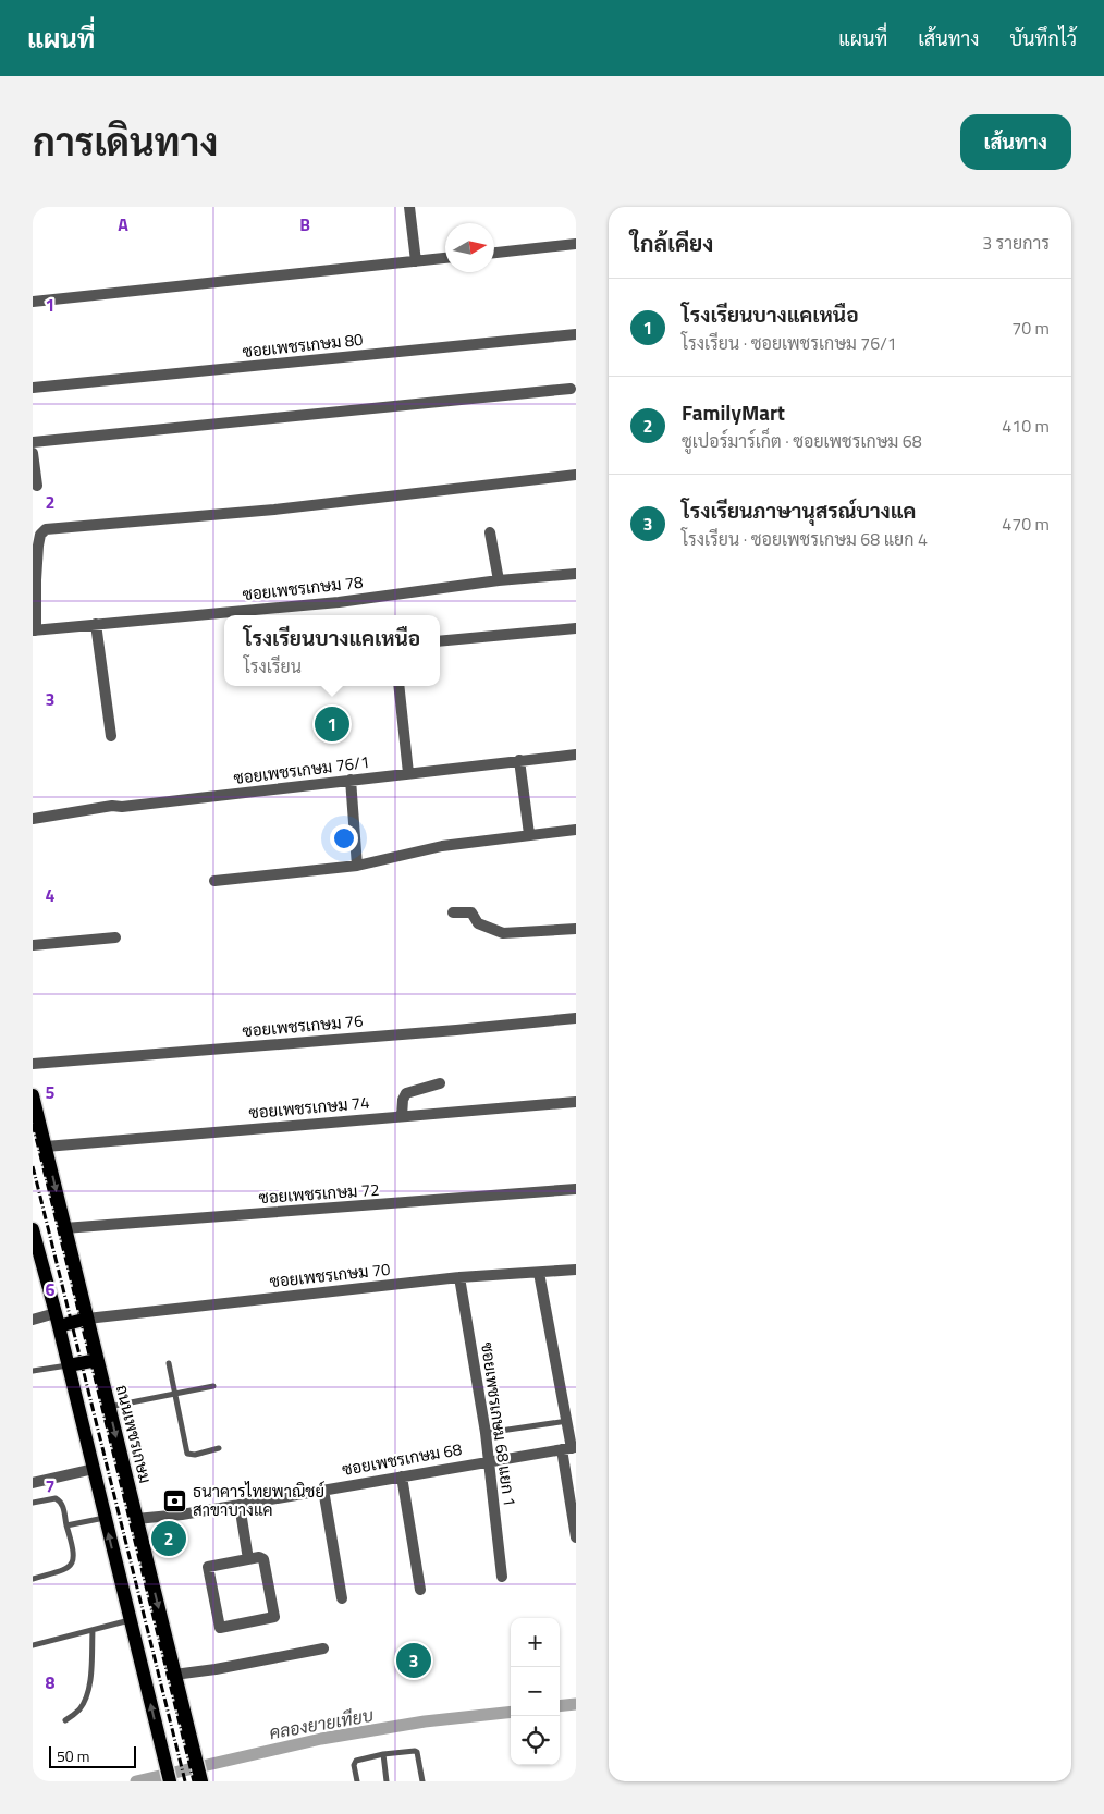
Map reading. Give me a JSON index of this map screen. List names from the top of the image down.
{
  "streets": {
    "main road": ["ถนนเพชรเกษม"],
    "street": [
      "ซอยเพชรเกษม 80",
      "ซอยเพชรเกษม 78",
      "ซอยเพชรเกษม 76/1",
      "ซอยเพชรเกษม 76",
      "ซอยเพชรเกษม 74",
      "ซอยเพชรเกษม 72",
      "ซอยเพชรเกษม 70",
      "ซอยเพชรเกษม 68 แยก 1",
      "ซอยเพชรเกษม 68"
    ]
  },
  "crossings": [
    ["ซอยเพชรเกษม 74", "ถนนเพชรเกษม"],
    ["ซอยเพชรเกษม 72", "ถนนเพชรเกษม"],
    ["ซอยเพชรเกษม 70", "ซอยเพชรเกษม 68 แยก 1"],
    ["ซอยเพชรเกษม 70", "ถนนเพชรเกษม"],
    ["ซอยเพชรเกษม 68 แยก 1", "ซอยเพชรเกษม 68"],
    ["ถนนเพชรเกษม", "ซอยเพชรเกษม 68"]
  ],
  "water": ["คลองยายเทียบ"],
  "places": {
    "bank": ["ธนาคารไทยพาณิชย์ สาขาบางแค"]
  },
  "scale_bar": "50 m",
  "north": "right",
  "page": {
    "header": "แผนที่",
    "nav": ["แผนที่", "เส้นทาง", "บันทึกไว้"],
    "title": "การเดินทาง",
    "buttons": "เส้นทาง",
    "heading": ["ใกล้เคียง", "3 รายการ"],
    "list": [
      {
        "mark": "1",
        "name": "โรงเรียนบางแคเหนือ",
        "note": "โรงเรียน · ซอยเพชรเกษม 76/1",
        "value": "70 m"
      },
      {
        "mark": "2",
        "name": "FamilyMart",
        "note": "ซูเปอร์มาร์เก็ต · ซอยเพชรเกษม 68",
        "value": "410 m"
      },
      {
        "mark": "3",
        "name": "โรงเรียนภาษานุสรณ์บางแค",
        "note": "โรงเรียน · ซอยเพชรเกษม 68 แยก 4",
        "value": "470 m"
      }
    ],
    "popup": ["โรงเรียนบางแคเหนือ", "โรงเรียน"],
    "pins": ["1", "2", "3"],
    "map_buttons": ["+", "−"],
    "scale": "50 m"
  },
  "grid": {
    "columns": ["A", "B"],
    "rows": [
      "1",
      "2",
      "3",
      "4",
      "5",
      "6",
      "7",
      "8"
    ]
  }
}
